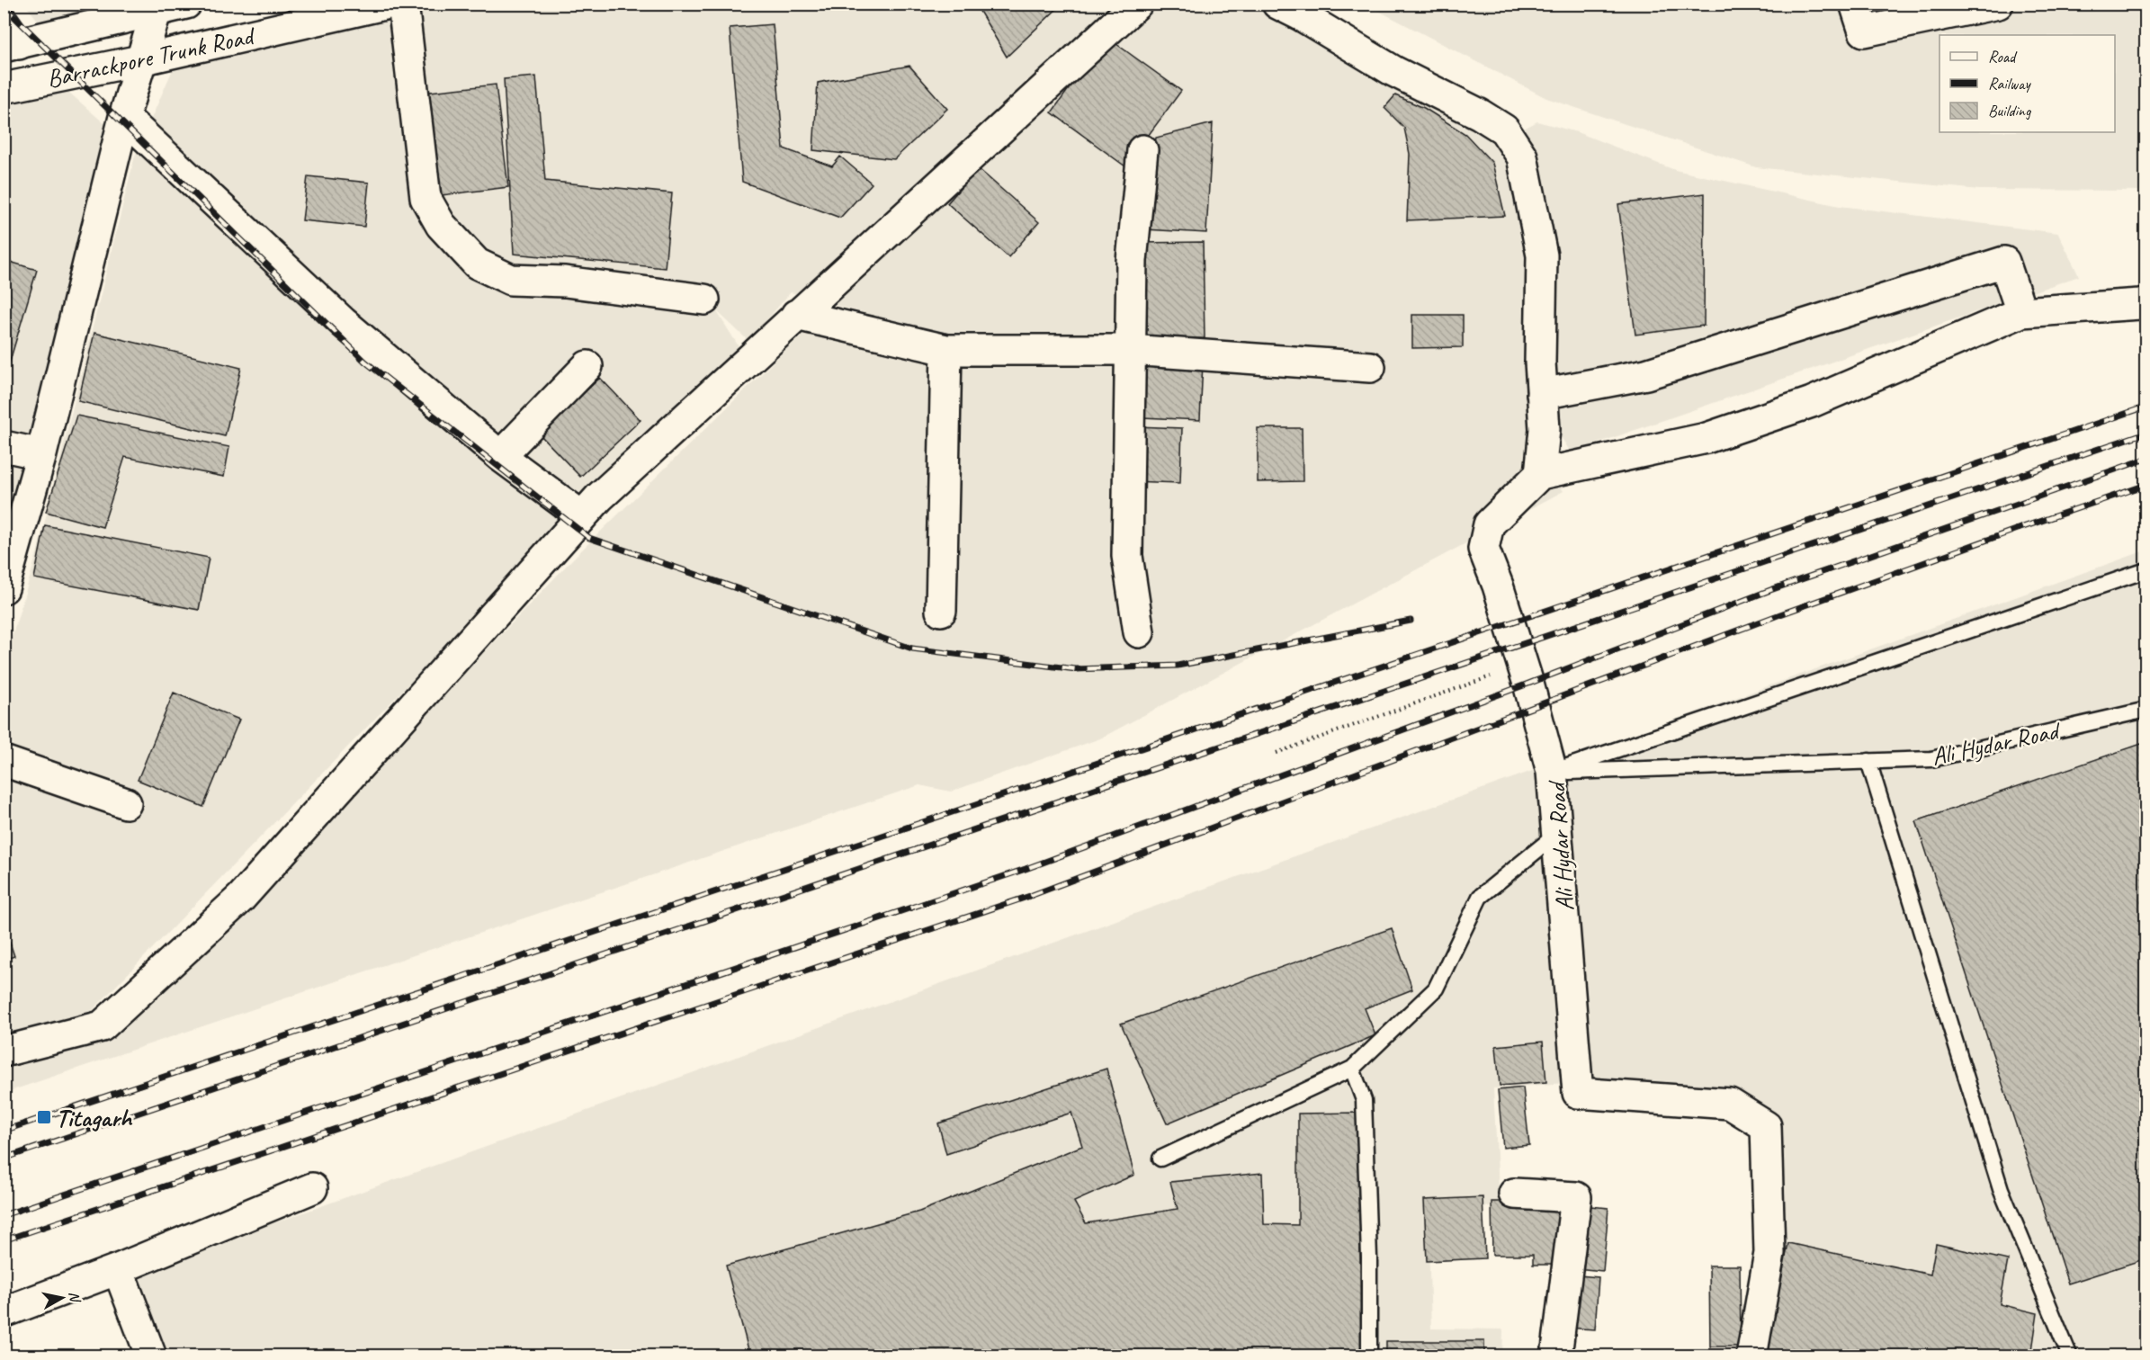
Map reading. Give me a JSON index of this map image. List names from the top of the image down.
{
  "streets": {
    "street": ["Barrackpore Trunk Road", "Ali Hydar Road"]
  },
  "places": {
    "transit": ["Titagarh"]
  },
  "legend": ["Road", "Railway", "Building"],
  "north": "right"
}
